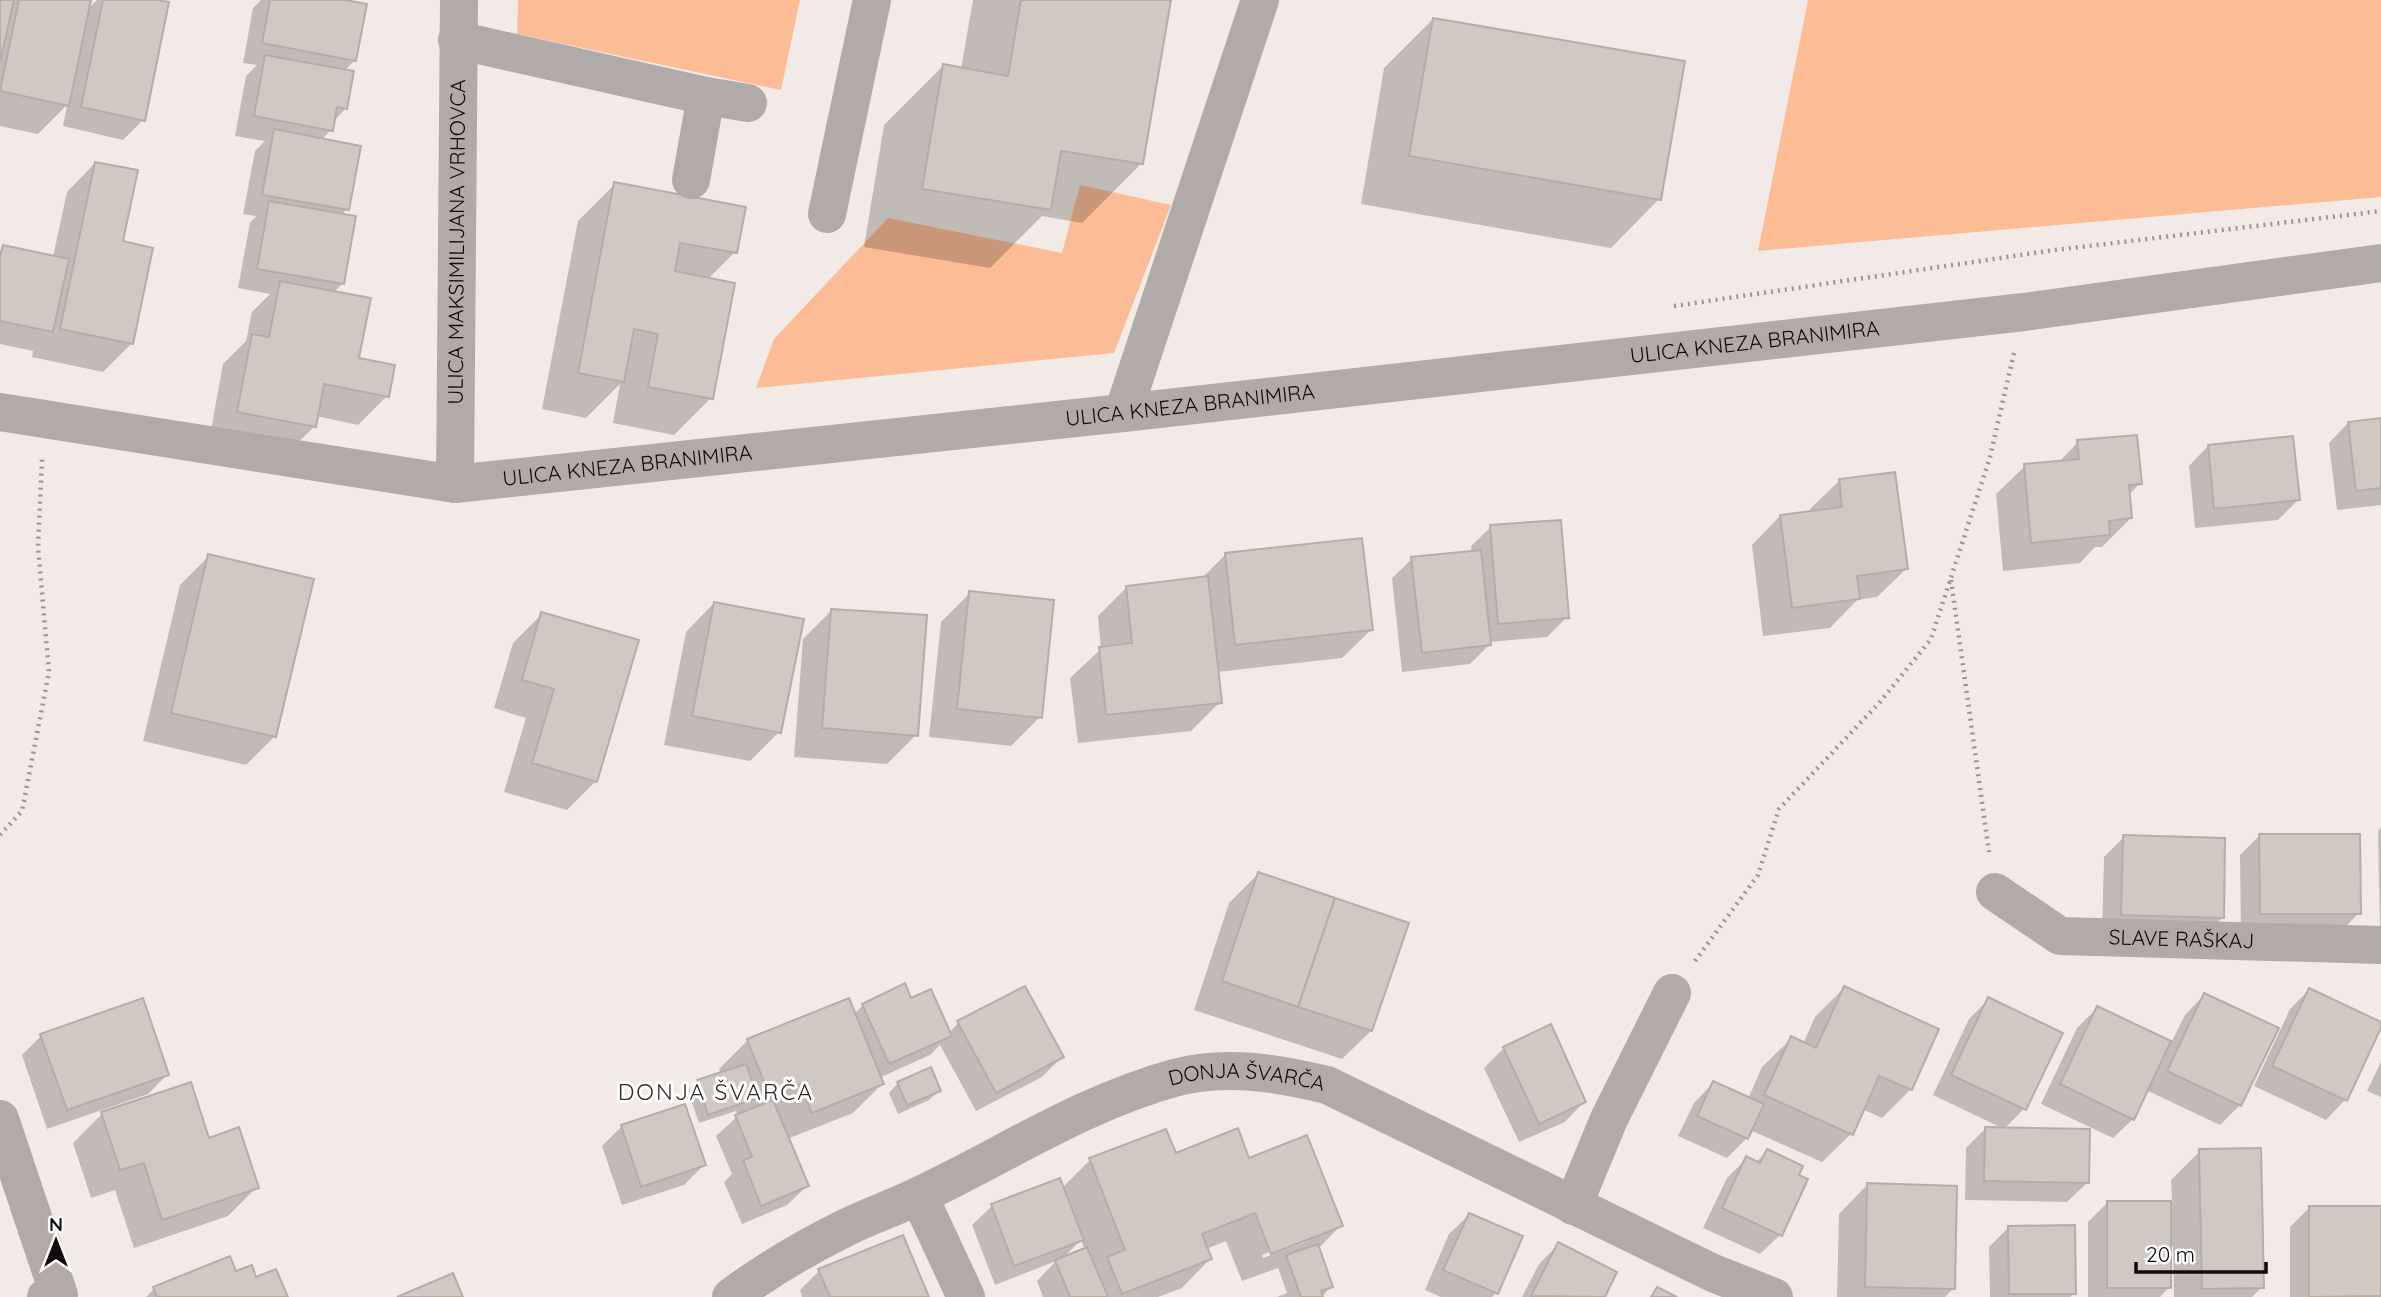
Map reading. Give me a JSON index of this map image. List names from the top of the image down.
{
  "streets": {
    "street": [
      "ULICA MAKSIMILIJANA VRHOVCA",
      "ULICA KNEZA BRANIMIRA",
      "SLAVE RAŠKAJ",
      "DONJA ŠVARČA"
    ]
  },
  "crossings": [
    ["ULICA MAKSIMILIJANA VRHOVCA", "ULICA KNEZA BRANIMIRA"]
  ],
  "districts": ["DONJA ŠVARČA"],
  "scale_bar": "20 m",
  "north": "top"
}
